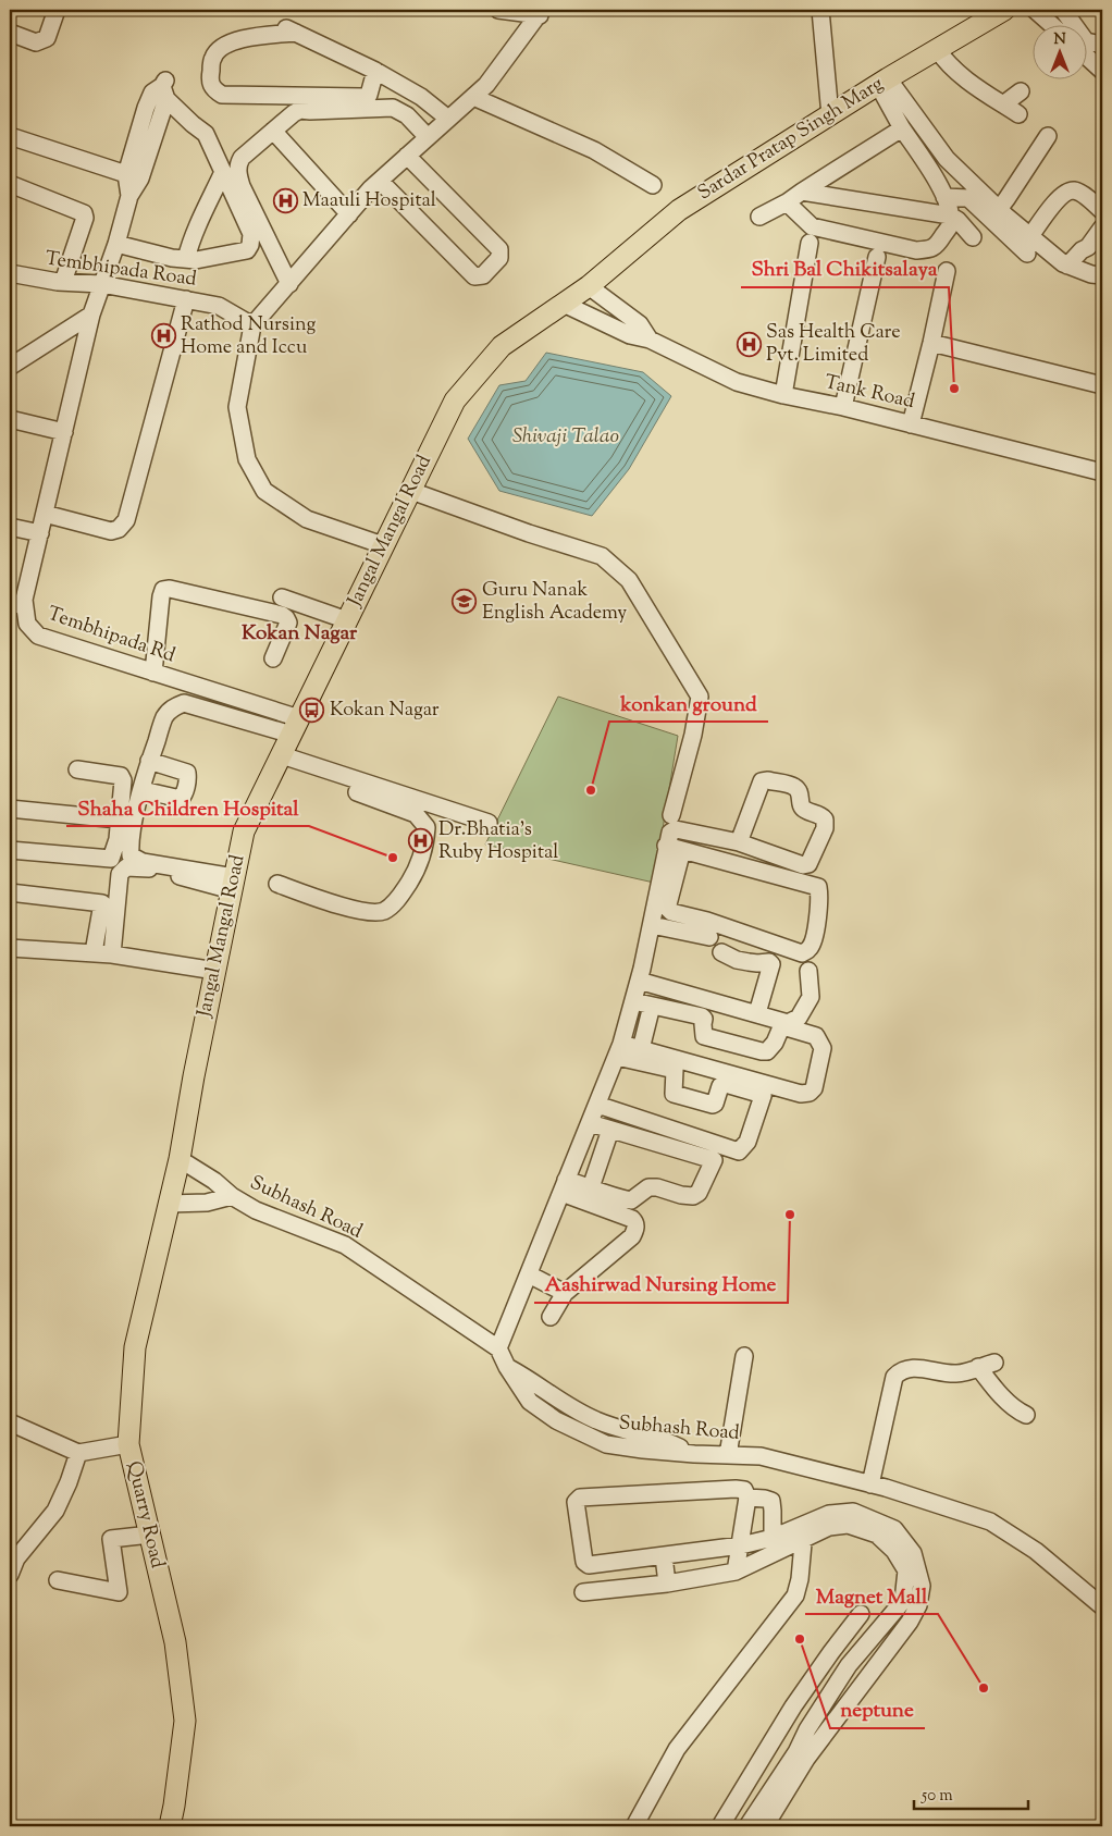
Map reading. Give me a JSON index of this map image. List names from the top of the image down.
{
  "streets": {
    "main road": ["Sardar Pratap Singh Marg", "Jangal Mangal Road", "Quarry Road"],
    "street": [
      "Tembhipada Road",
      "Tank Road",
      "Tembhipada Rd",
      "Subhash Road"
    ]
  },
  "crossings": [
    ["Sardar Pratap Singh Marg", "Tank Road"],
    ["Sardar Pratap Singh Marg", "Jangal Mangal Road"],
    ["Tembhipada Road", "Tembhipada Rd"],
    ["Tank Road", "Jangal Mangal Road"],
    ["Jangal Mangal Road", "Tembhipada Rd"],
    ["Jangal Mangal Road", "Subhash Road"],
    ["Jangal Mangal Road", "Quarry Road"]
  ],
  "districts": ["Kokan Nagar"],
  "water": ["Shivaji Talao"],
  "places": {
    "hospital": [
      "Maauli Hospital",
      "Rathod Nursing Home and Iccu",
      "Sas Health Care Pvt. Limited",
      "Dr.Bhatia's Ruby Hospital"
    ],
    "other": [
      "Shri Bal Chikitsalaya",
      "konkan ground",
      "Shaha Children Hospital",
      "Aashirwad Nursing Home",
      "neptune",
      "Magnet Mall"
    ],
    "school or university": ["Guru Nanak English Academy"],
    "bus stop": ["Kokan Nagar"]
  },
  "scale_bar": "50 m",
  "north": "top"
}
